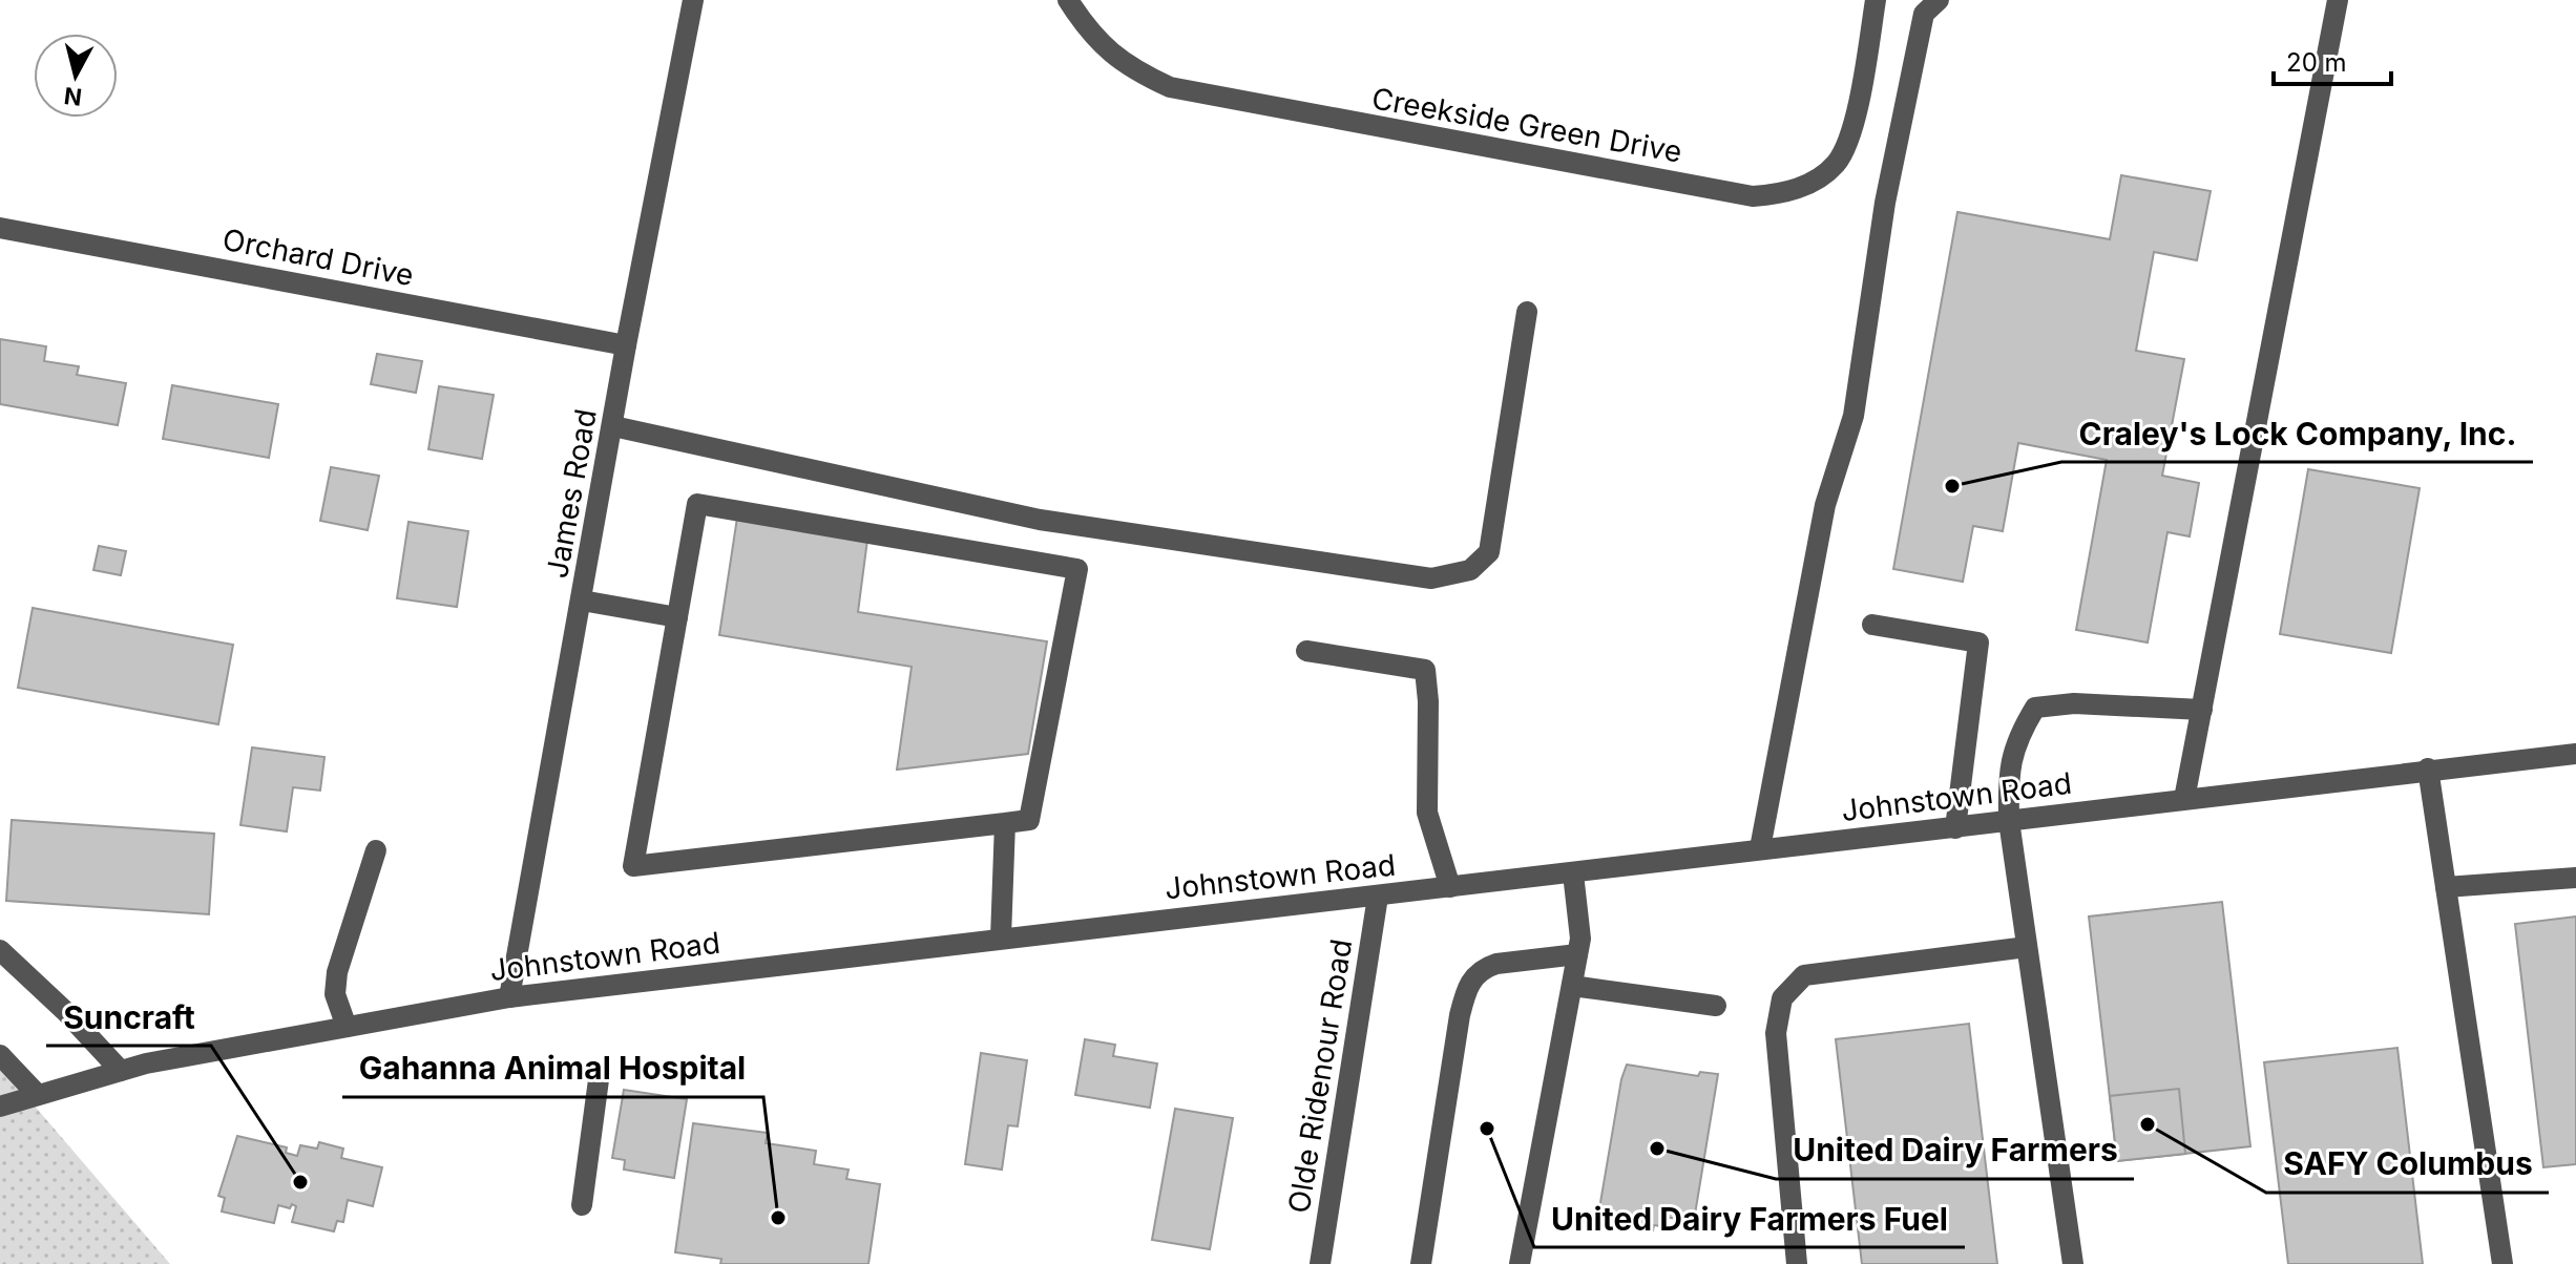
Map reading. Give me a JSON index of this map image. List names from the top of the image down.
{
  "streets": {
    "street": [
      "Creekside Green Drive",
      "Orchard Drive",
      "James Road",
      "Johnstown Road",
      "Olde Ridenour Road"
    ]
  },
  "crossings": [
    ["Orchard Drive", "James Road"],
    ["James Road", "Johnstown Road"],
    ["Johnstown Road", "Olde Ridenour Road"]
  ],
  "places": [
    "Craley's Lock Company, Inc.",
    "SAFY Columbus",
    "United Dairy Farmers Fuel",
    "United Dairy Farmers",
    "Suncraft",
    "Gahanna Animal Hospital"
  ],
  "scale_bar": "20 m",
  "north": "bottom"
}
